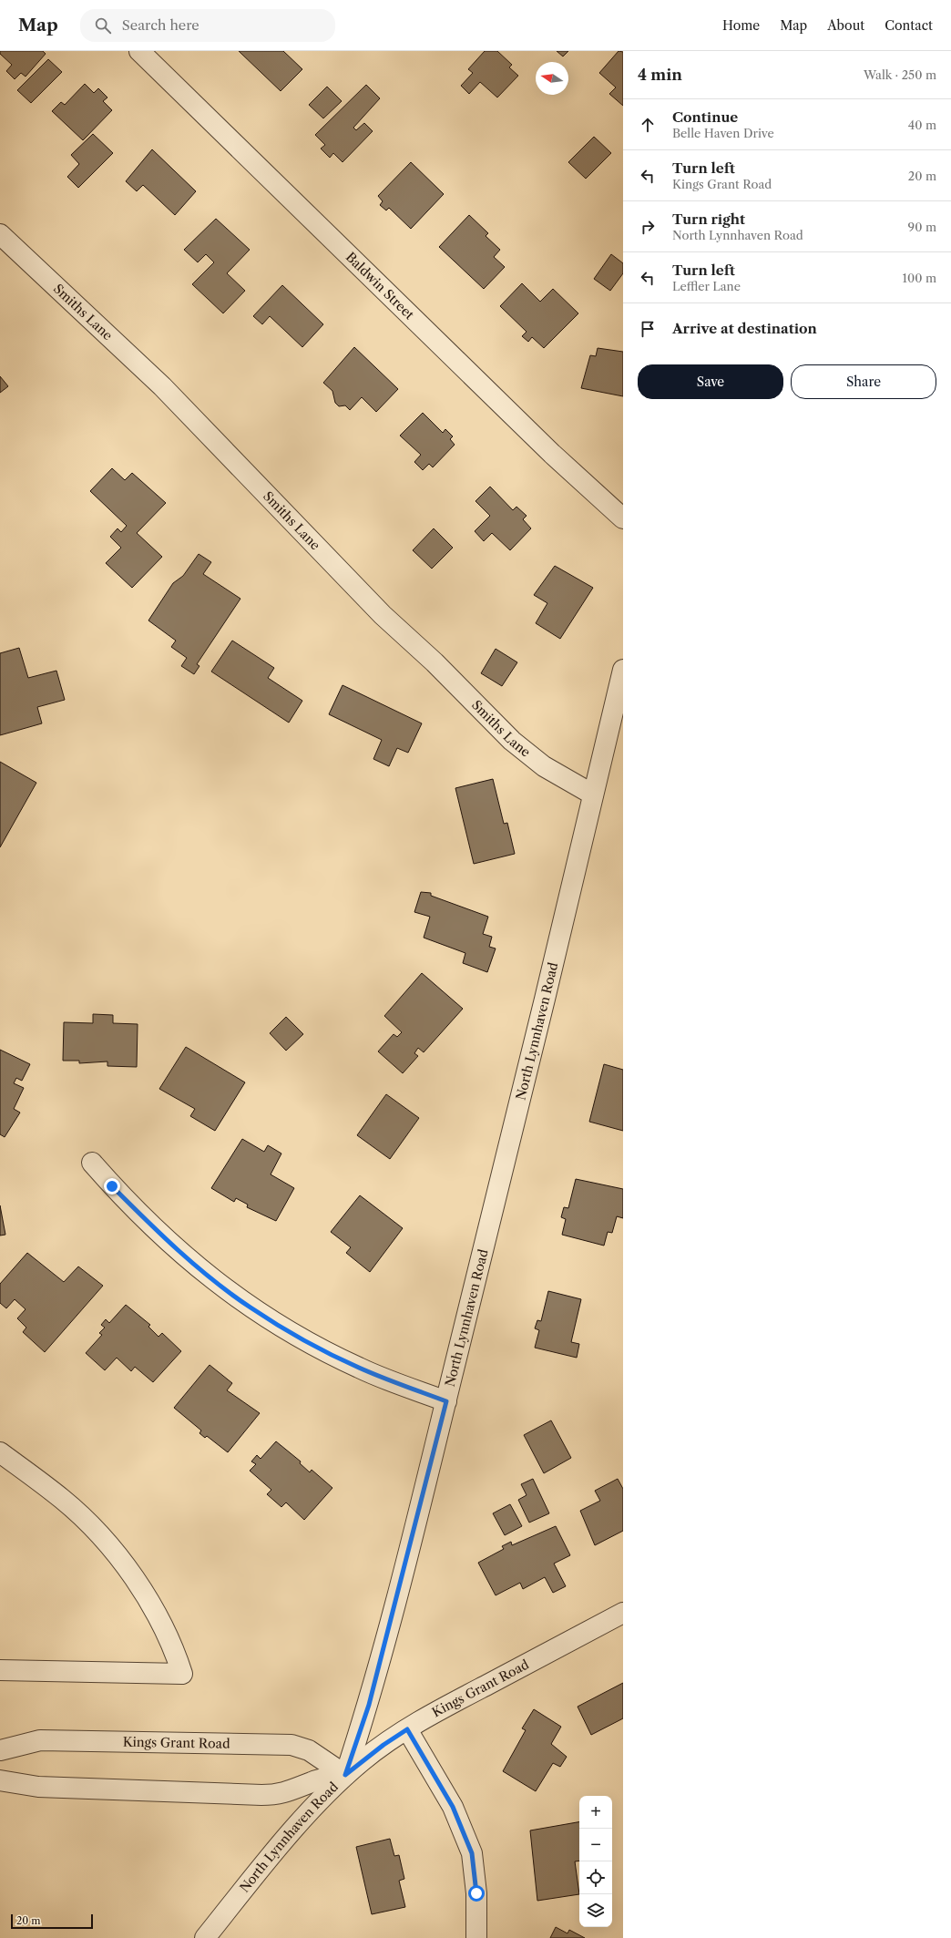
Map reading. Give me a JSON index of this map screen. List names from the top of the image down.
{
  "streets": {
    "street": [
      "Baldwin Street",
      "Smiths Lane",
      "North Lynnhaven Road",
      "Kings Grant Road"
    ]
  },
  "crossings": [
    ["Smiths Lane", "North Lynnhaven Road"],
    ["North Lynnhaven Road", "Kings Grant Road"]
  ],
  "scale_bar": "20 m",
  "north": "left",
  "page": {
    "header": "Map",
    "search": "Search here",
    "nav": [
      "Home",
      "Map",
      "About",
      "Contact"
    ],
    "heading": ["4 min", "Walk · 250 m"],
    "list": [
      ["Continue", "Belle Haven Drive", "40 m"],
      ["Turn left", "Kings Grant Road", "20 m"],
      ["Turn right", "North Lynnhaven Road", "90 m"],
      ["Turn left", "Leffler Lane", "100 m"],
      "Arrive at destination"
    ],
    "buttons": ["Save", "Share"],
    "map_buttons": ["+", "−"],
    "scale": "20 m"
  }
}
